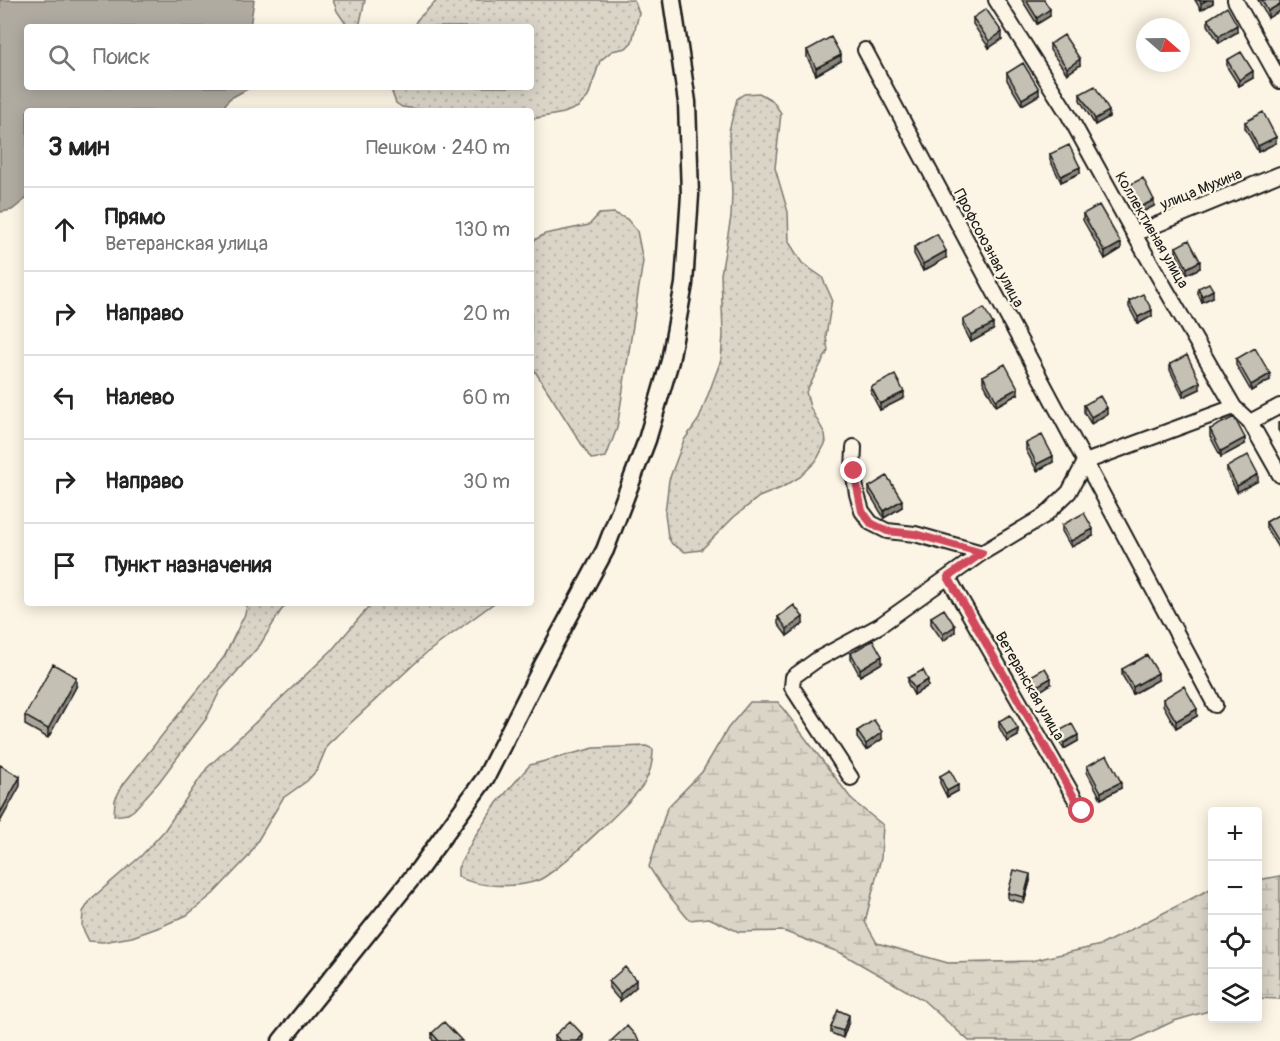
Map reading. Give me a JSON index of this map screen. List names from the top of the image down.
{
  "streets": {
    "street": [
      "улица Мухина",
      "Коллективная улица",
      "Профсоюзная улица",
      "Ветеранская улица"
    ]
  },
  "crossings": [
    ["улица Мухина", "Коллективная улица"]
  ],
  "north": "right",
  "page": {
    "search": "Поиск",
    "heading": ["3 мин", "Пешком · 240 m"],
    "list": [
      ["Прямо", "Ветеранская улица", "130 m"],
      ["Направо", "20 m"],
      ["Налево", "60 m"],
      ["Направо", "30 m"],
      "Пункт назначения"
    ],
    "map_buttons": ["+", "−"]
  }
}
